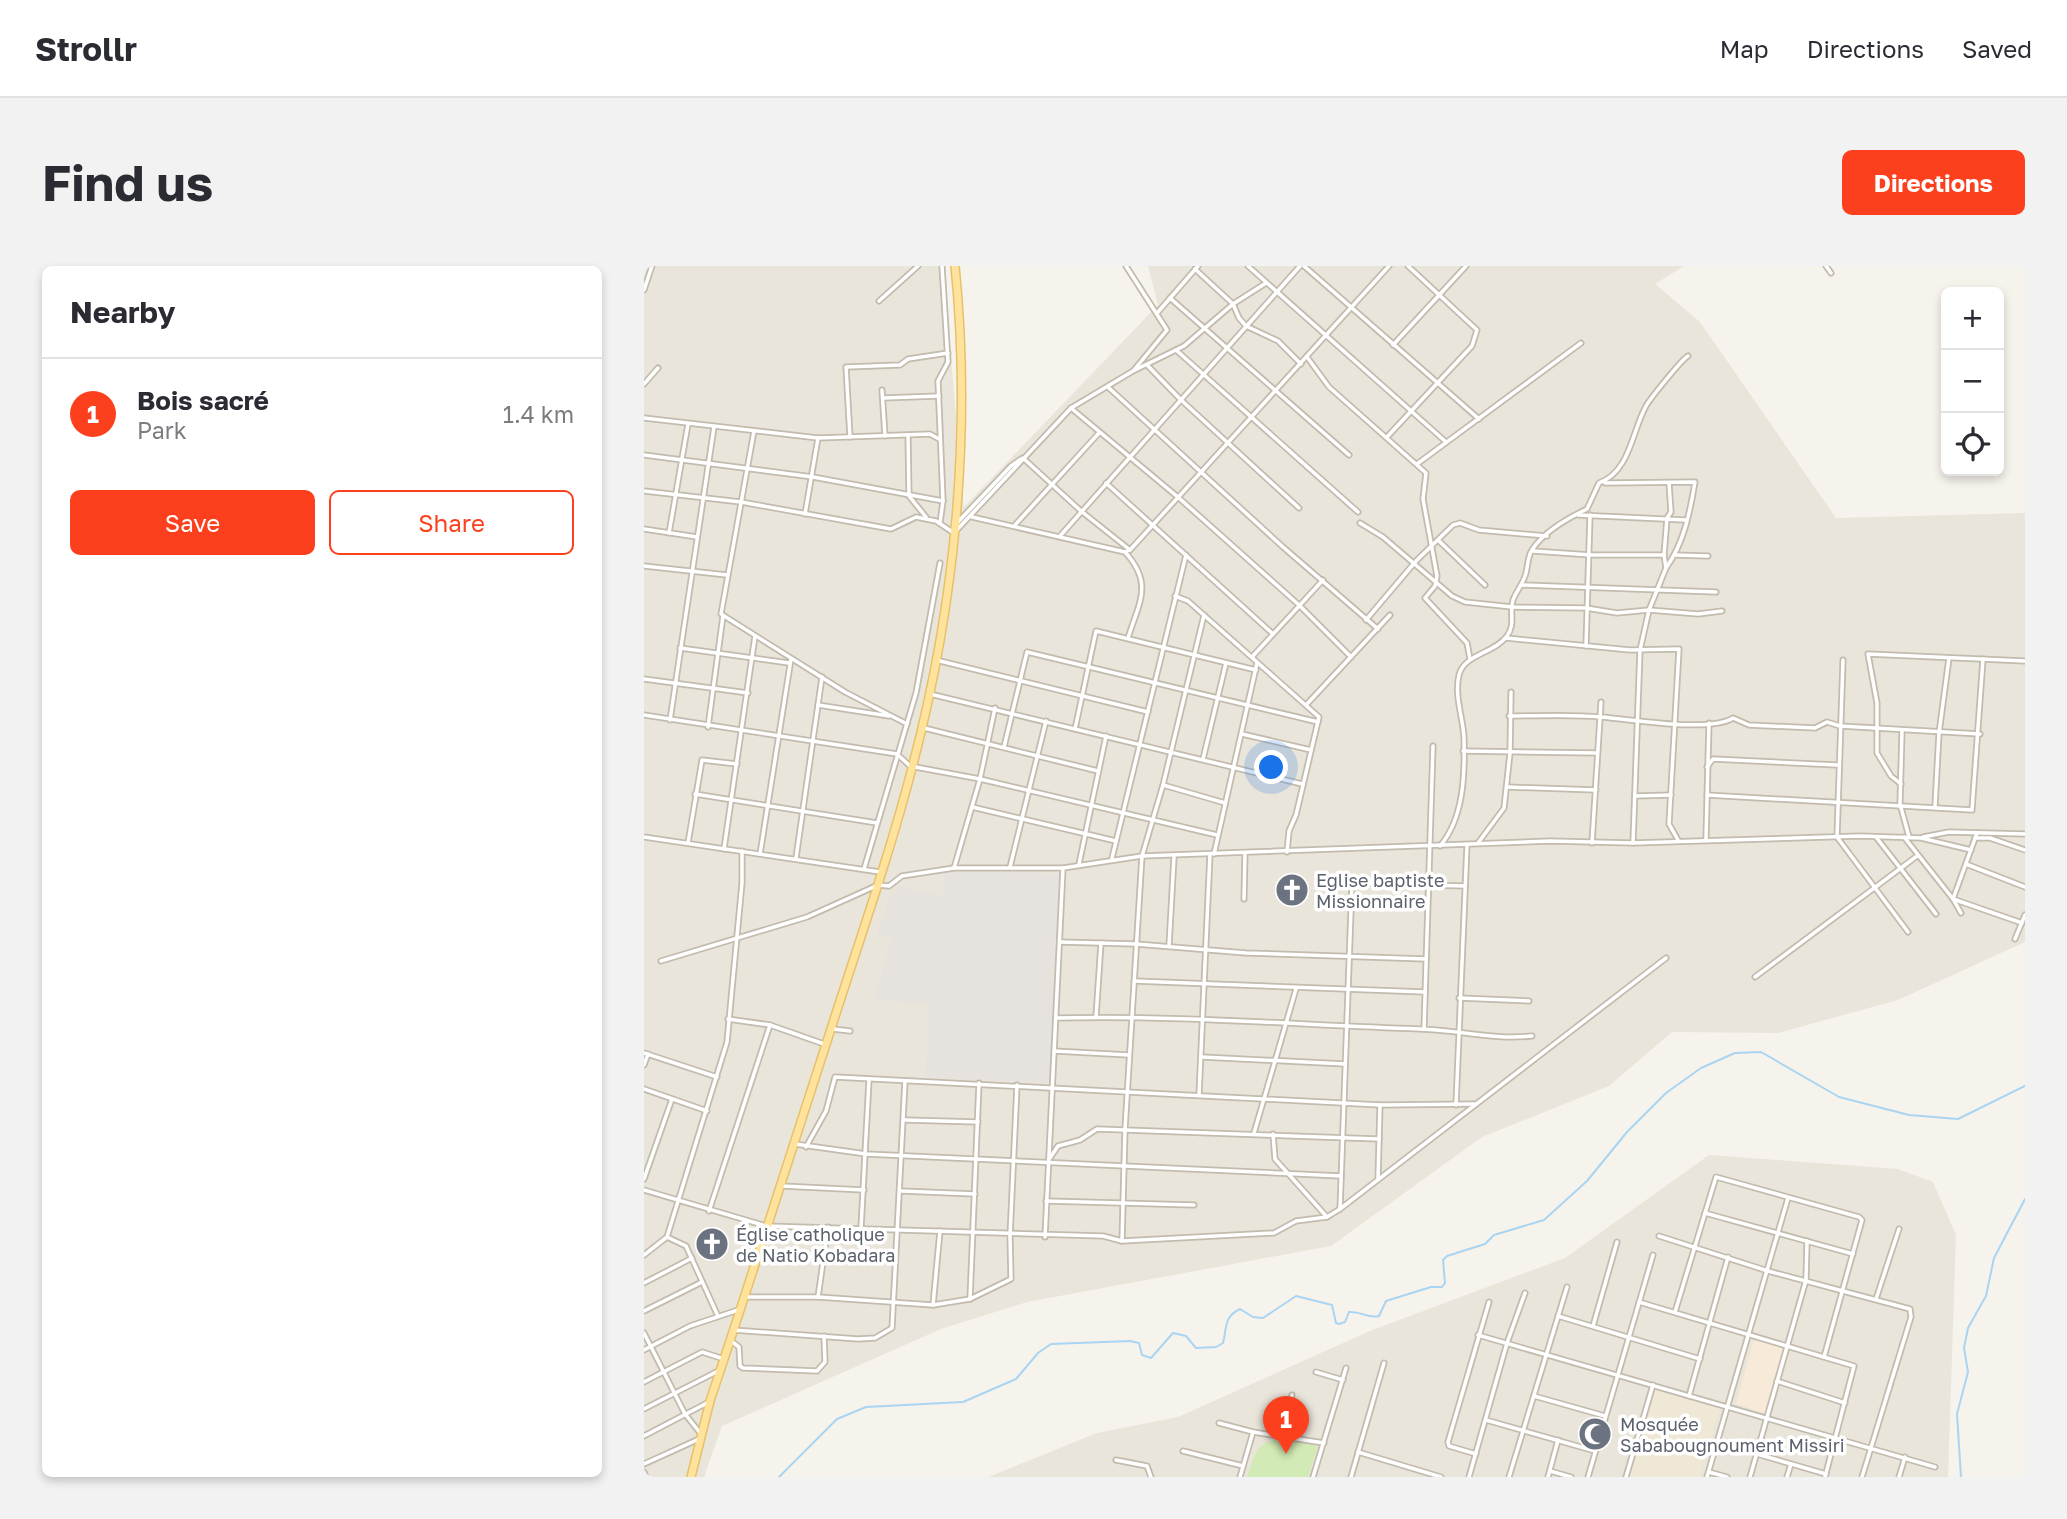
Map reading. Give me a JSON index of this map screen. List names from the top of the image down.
{
  "places": {
    "church": ["Eglise baptiste Missionnaire", "Église catholique de Natio Kobadara"],
    "mosque": ["Mosquée Sababougnoument Missiri"]
  },
  "page": {
    "header": "Strollr",
    "nav": ["Map", "Directions", "Saved"],
    "buttons": [
      "Directions",
      ["Save", "Share"]
    ],
    "title": "Find us",
    "heading": "Nearby",
    "map_buttons": ["+", "−"],
    "list": [
      {
        "mark": "1",
        "name": "Bois sacré",
        "note": "Park",
        "value": "1.4 km"
      }
    ],
    "pins": "1"
  }
}
